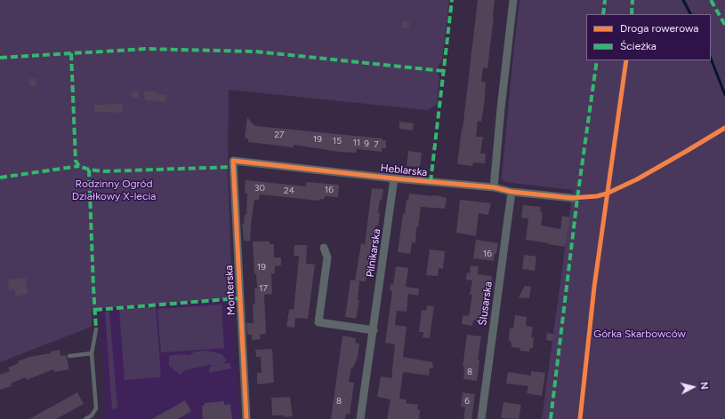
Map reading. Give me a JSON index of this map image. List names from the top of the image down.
{
  "streets": {
    "street": [
      "Heblarska",
      "Pilnikarska",
      "Monterska",
      "Ślusarska"
    ]
  },
  "crossings": [
    ["Heblarska", "Pilnikarska"],
    ["Heblarska", "Monterska"],
    ["Heblarska", "Ślusarska"]
  ],
  "parks": ["Rodzinny Ogród Działkowy X-lecia", "Górka Skarbowców"],
  "house_numbers": [
    "27",
    "19",
    "15",
    "11",
    "9",
    "7",
    "30",
    "16",
    "24",
    "16",
    "19",
    "17",
    "8",
    "8",
    "6"
  ],
  "legend": ["Droga rowerowa", "Ścieżka"],
  "north": "right"
}
